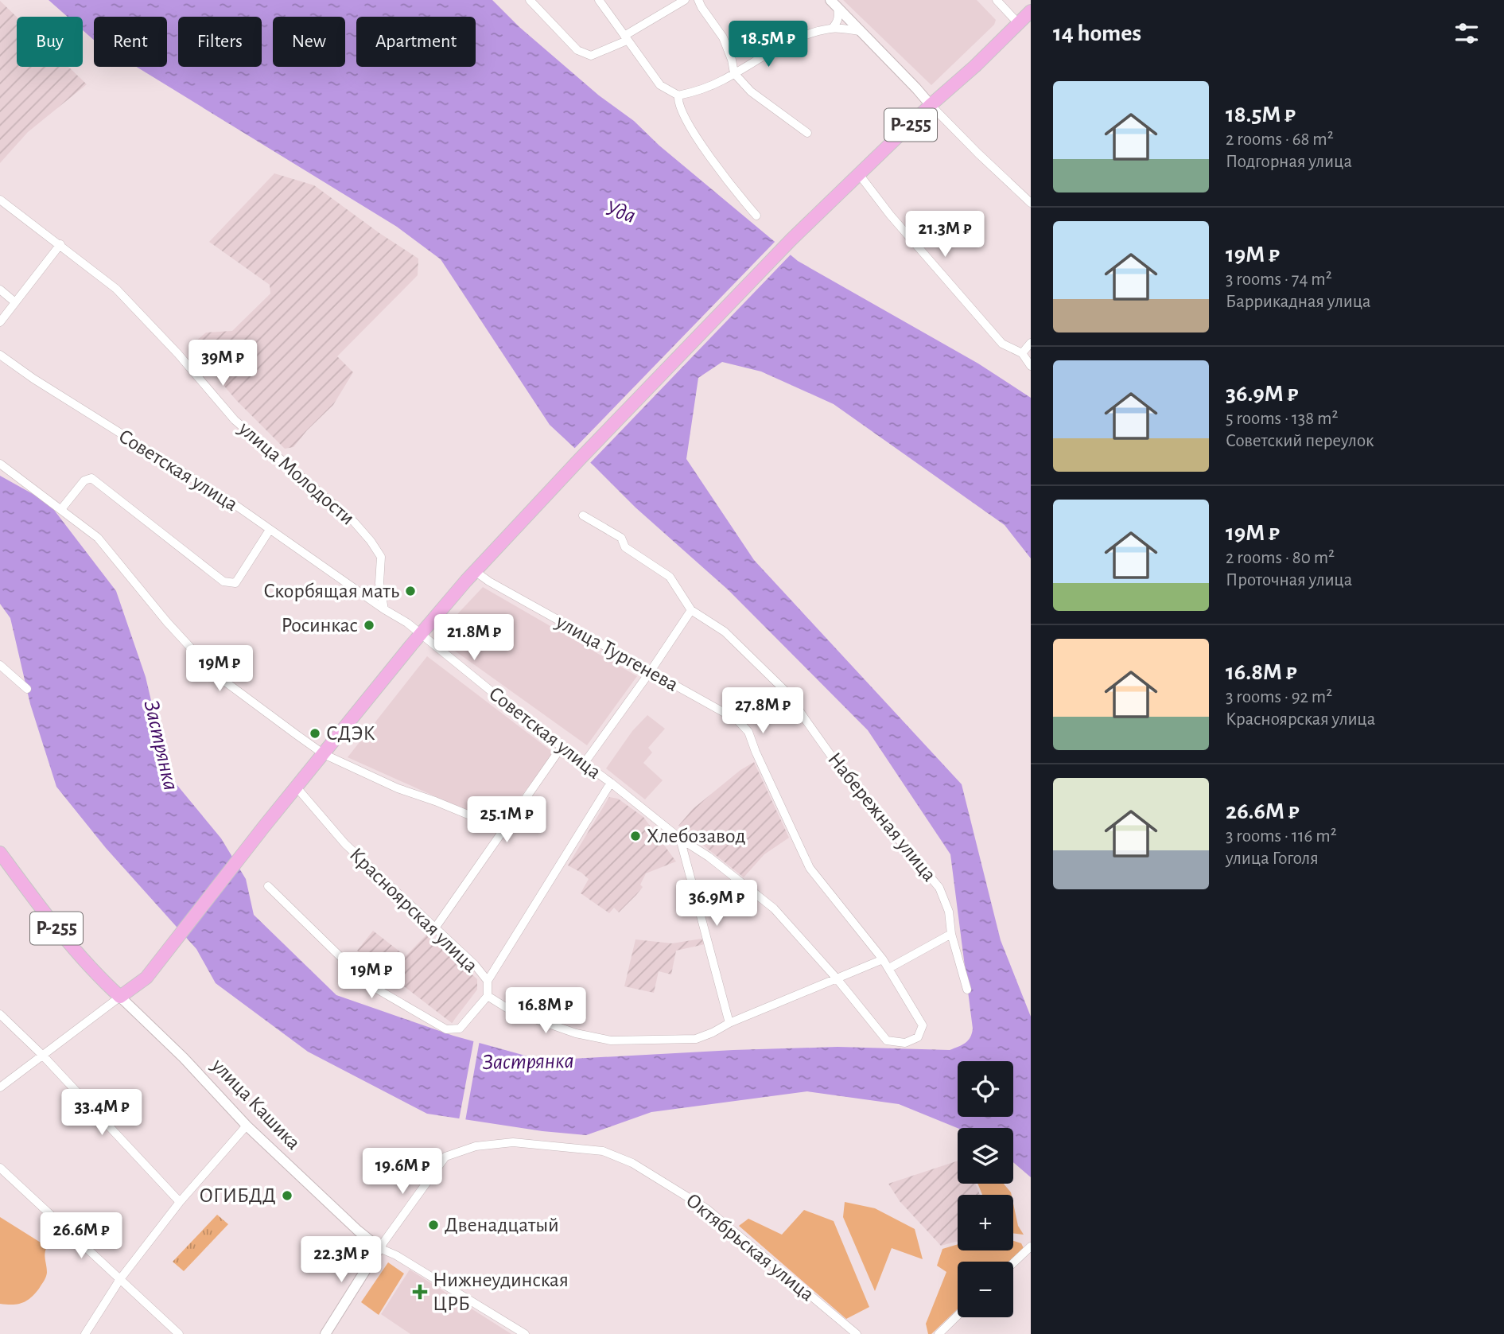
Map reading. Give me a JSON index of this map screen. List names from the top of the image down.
{
  "streets": {
    "highway": ["Р-255", "улица Кашика"],
    "street": [
      "Советская улица",
      "улица Молодости",
      "улица Тургенева",
      "Набережная улица",
      "Красноярская улица",
      "Октябрьская улица"
    ]
  },
  "crossings": [
    ["Р-255", "Советская улица"],
    ["Р-255", "улица Тургенева"],
    ["Р-255", "Красноярская улица"],
    ["Р-255", "улица Кашика"],
    ["Советская улица", "улица Молодости"],
    ["Советская улица", "улица Тургенева"],
    ["Советская улица", "Красноярская улица"],
    ["улица Тургенева", "Красноярская улица"],
    ["улица Кашика", "Октябрьская улица"]
  ],
  "water": ["Уда", "Застрянка"],
  "places": {
    "other": [
      "Скорбящая мать",
      "Росинкас",
      "СДЭК",
      "Хлебозавод",
      "ОГИБДД",
      "Двенадцатый"
    ],
    "health": ["Нижнеудинская ЦРБ"]
  },
  "page": {
    "heading": "14 homes",
    "chip": [
      "Buy",
      "Rent",
      "Filters",
      "New",
      "Apartment"
    ],
    "price": [
      "18.5M ₽",
      "21.3M ₽",
      "39M ₽",
      "21.8M ₽",
      "19M ₽",
      "27.8M ₽",
      "25.1M ₽",
      "36.9M ₽",
      "19M ₽",
      "16.8M ₽",
      "33.4M ₽",
      "19.6M ₽",
      "26.6M ₽",
      "22.3M ₽"
    ],
    "list": [
      {
        "name": "18.5M ₽",
        "note": "2 rooms · 68 m² · Подгорная улица"
      },
      {
        "name": "19M ₽",
        "note": "3 rooms · 74 m² · Баррикадная улица"
      },
      {
        "name": "36.9M ₽",
        "note": "5 rooms · 138 m² · Советский переулок"
      },
      {
        "name": "19M ₽",
        "note": "2 rooms · 80 m² · Проточная улица"
      },
      {
        "name": "16.8M ₽",
        "note": "3 rooms · 92 m² · Красноярская улица"
      },
      {
        "name": "26.6M ₽",
        "note": "3 rooms · 116 m² · улица Гоголя"
      }
    ],
    "map_buttons": ["+", "−"]
  }
}
